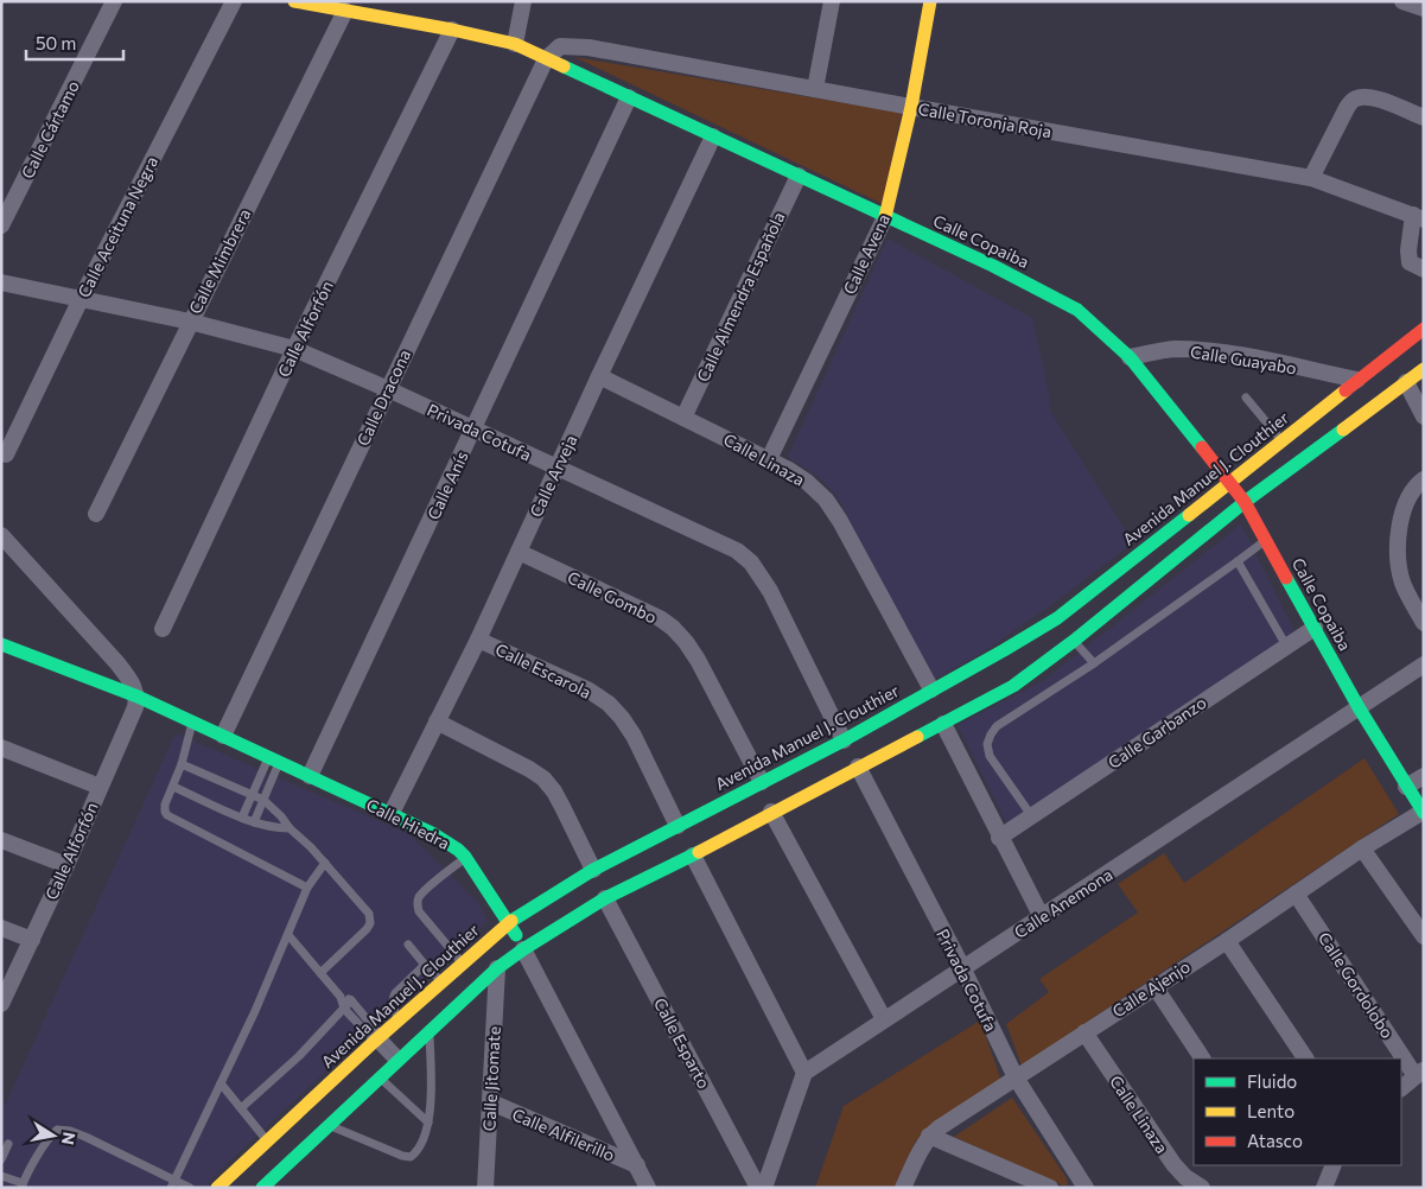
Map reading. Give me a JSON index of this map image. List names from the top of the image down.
{
  "streets": {
    "main road": [
      "Calle Copaiba",
      "Calle Avena",
      "Avenida Manuel J. Clouthier",
      "Calle Hiedra"
    ],
    "street": [
      "Calle Toronja Roja",
      "Calle Cártamo",
      "Calle Aceituna Negra",
      "Calle Mimbrera",
      "Calle Almendra Española",
      "Calle Alforfón",
      "Calle Guayabo",
      "Calle Dracona",
      "Privada Cotufa",
      "Calle Linaza",
      "Calle Arveja",
      "Calle Anís",
      "Calle Gombo",
      "Calle Escarola",
      "Calle Garbanzo",
      "Calle Anemona",
      "Calle Gordolobo",
      "Calle Ajenjo",
      "Calle Esparto",
      "Calle Jitomate",
      "Calle Alfilerillo"
    ]
  },
  "crossings": [
    ["Calle Toronja Roja", "Calle Copaiba"],
    ["Calle Toronja Roja", "Calle Avena"],
    ["Calle Toronja Roja", "Calle Dracona"],
    ["Calle Aceituna Negra", "Privada Cotufa"],
    ["Calle Copaiba", "Calle Avena"],
    ["Calle Copaiba", "Calle Mimbrera"],
    ["Calle Copaiba", "Calle Almendra Española"],
    ["Calle Copaiba", "Calle Alforfón"],
    ["Calle Copaiba", "Calle Guayabo"],
    ["Calle Copaiba", "Calle Dracona"],
    ["Calle Copaiba", "Calle Arveja"],
    ["Calle Copaiba", "Avenida Manuel J. Clouthier"],
    ["Calle Copaiba", "Calle Anís"],
    ["Calle Copaiba", "Calle Garbanzo"],
    ["Calle Copaiba", "Calle Anemona"],
    ["Calle Copaiba", "Calle Ajenjo"],
    ["Calle Avena", "Calle Linaza"],
    ["Calle Mimbrera", "Privada Cotufa"],
    ["Calle Almendra Española", "Calle Linaza"],
    ["Calle Alforfón", "Privada Cotufa"],
    ["Calle Alforfón", "Calle Hiedra"],
    ["Calle Guayabo", "Avenida Manuel J. Clouthier"],
    ["Calle Dracona", "Privada Cotufa"],
    ["Calle Dracona", "Calle Hiedra"],
    ["Privada Cotufa", "Calle Arveja"],
    ["Privada Cotufa", "Avenida Manuel J. Clouthier"],
    ["Privada Cotufa", "Calle Anís"],
    ["Privada Cotufa", "Calle Anemona"],
    ["Privada Cotufa", "Calle Ajenjo"],
    ["Calle Linaza", "Calle Arveja"],
    ["Calle Linaza", "Avenida Manuel J. Clouthier"],
    ["Calle Linaza", "Calle Ajenjo"],
    ["Calle Arveja", "Calle Gombo"],
    ["Calle Arveja", "Calle Escarola"],
    ["Calle Arveja", "Calle Hiedra"],
    ["Avenida Manuel J. Clouthier", "Calle Gombo"],
    ["Avenida Manuel J. Clouthier", "Calle Escarola"],
    ["Avenida Manuel J. Clouthier", "Calle Hiedra"],
    ["Avenida Manuel J. Clouthier", "Calle Esparto"],
    ["Avenida Manuel J. Clouthier", "Calle Jitomate"],
    ["Calle Anís", "Calle Hiedra"],
    ["Calle Hiedra", "Calle Alfilerillo"],
    ["Calle Gordolobo", "Calle Ajenjo"],
    ["Calle Jitomate", "Calle Alfilerillo"]
  ],
  "legend": ["Fluido", "Lento", "Atasco"],
  "scale_bar": "50 m",
  "north": "right"
}
